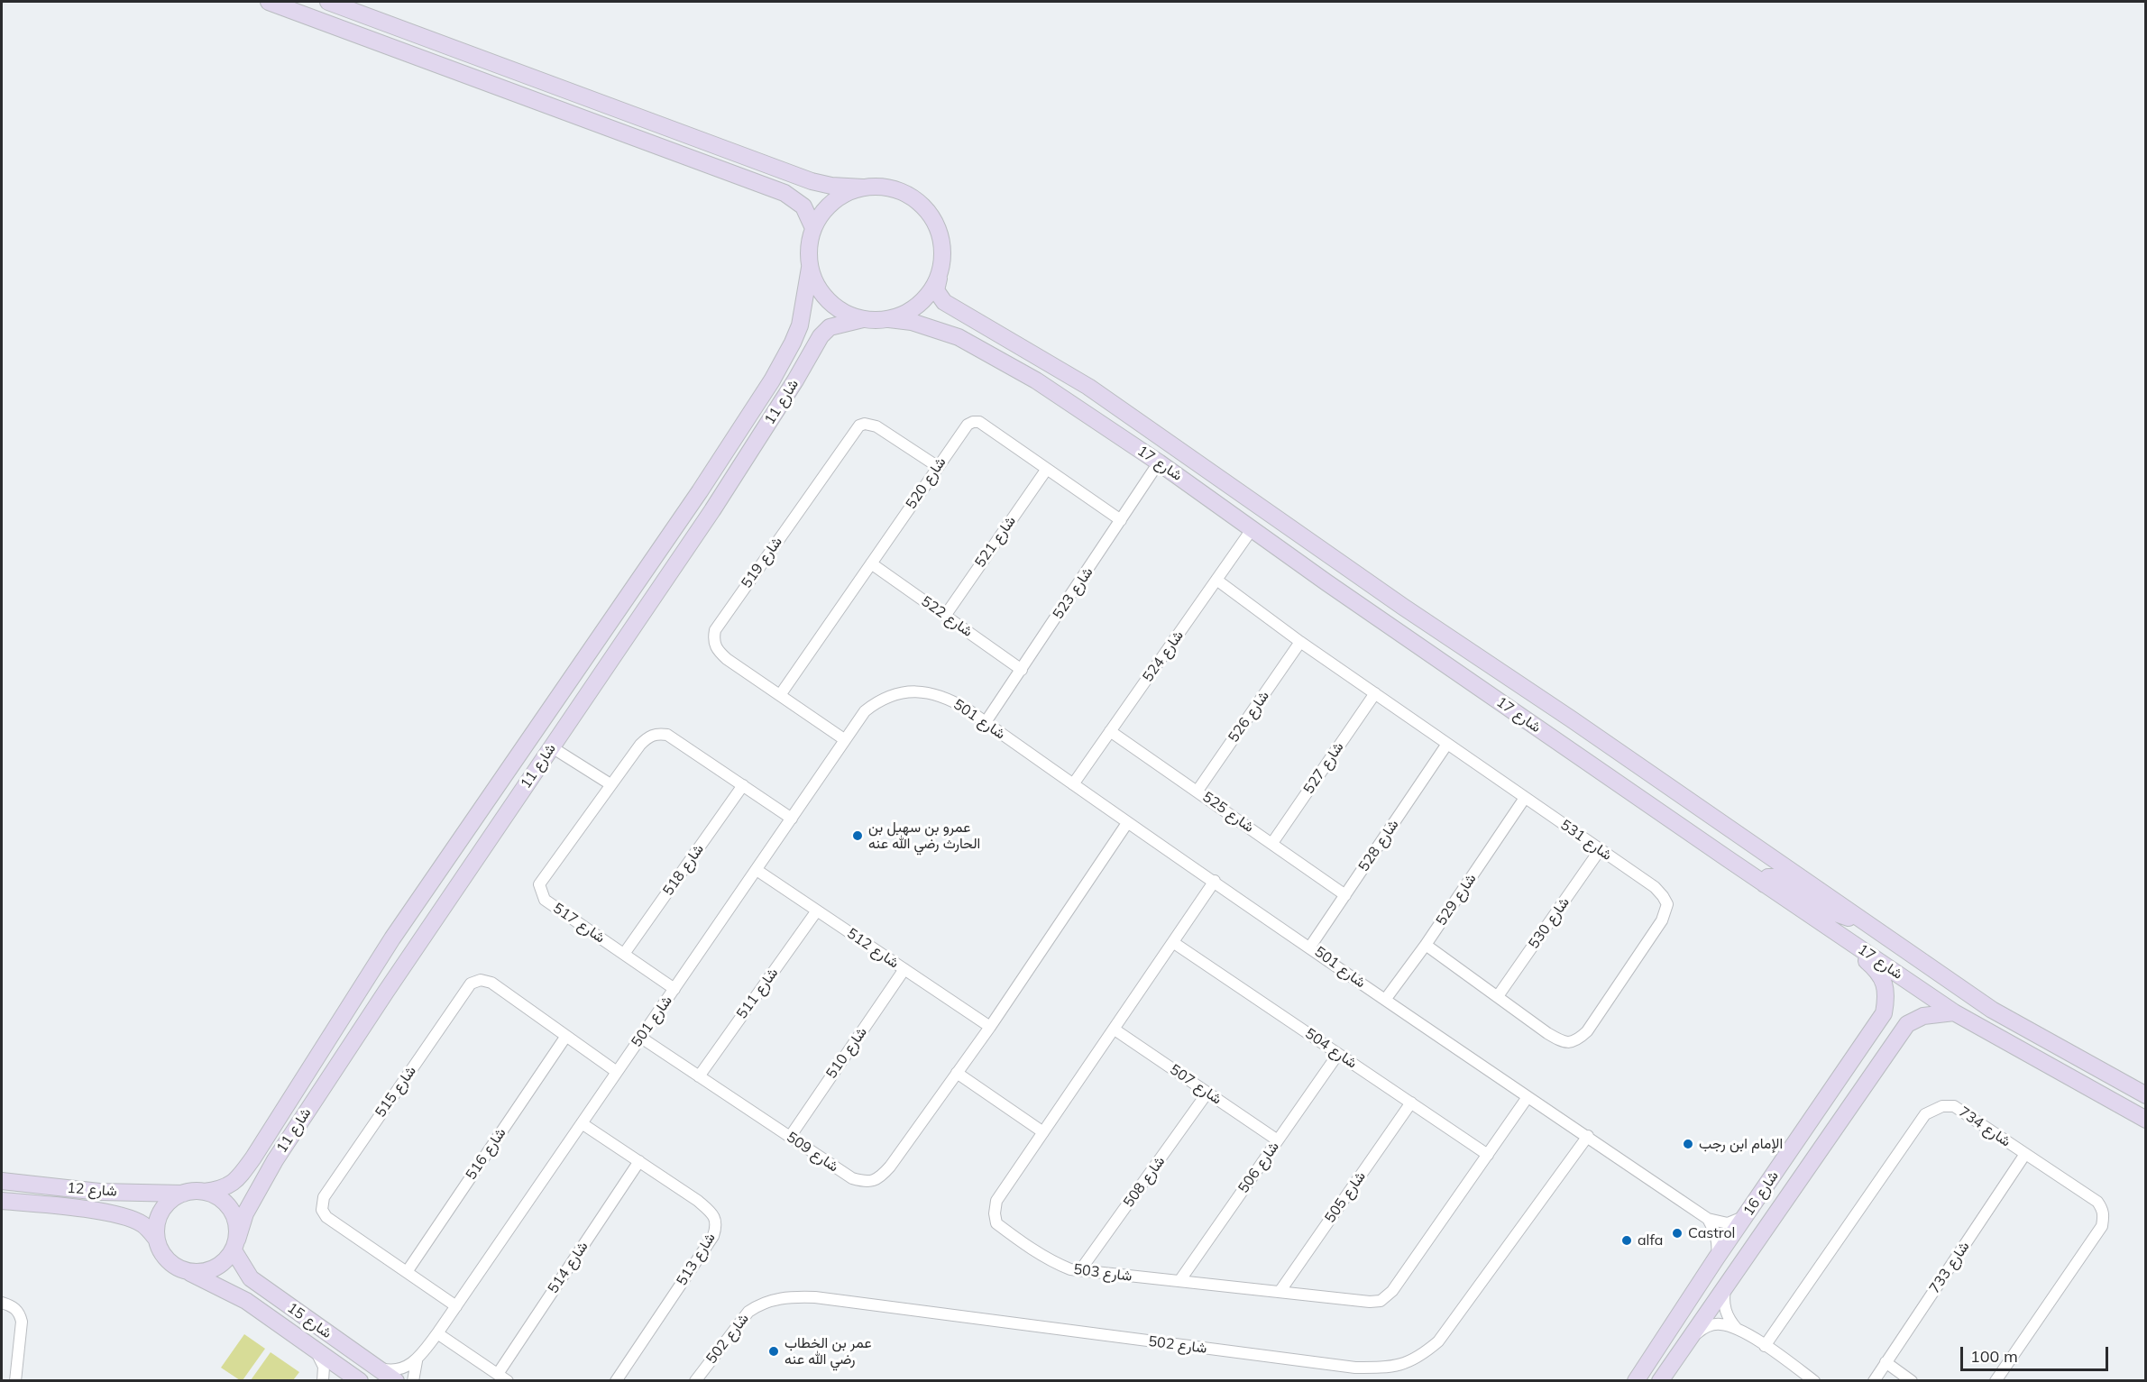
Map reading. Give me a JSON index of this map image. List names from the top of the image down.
{
  "streets": {
    "street": [
      "شارع 11",
      "شارع 17",
      "شارع 520",
      "شارع 521",
      "شارع 519",
      "شارع 523",
      "شارع 522",
      "شارع 524",
      "شارع 526",
      "شارع 501",
      "شارع 527",
      "شارع 525",
      "شارع 531",
      "شارع 528",
      "شارع 518",
      "شارع 529",
      "شارع 517",
      "شارع 530",
      "شارع 512",
      "شارع 511",
      "شارع 504",
      "شارع 510",
      "شارع 507",
      "شارع 515",
      "شارع 734",
      "شارع 509",
      "شارع 516",
      "شارع 506",
      "شارع 508",
      "شارع 12",
      "شارع 16",
      "شارع 505",
      "شارع 513",
      "شارع 514",
      "شارع 733",
      "شارع 503",
      "شارع 15",
      "شارع 502"
    ]
  },
  "crossings": [
    ["شارع 11", "شارع 17"],
    ["شارع 11", "شارع 12"],
    ["شارع 11", "شارع 15"],
    ["شارع 17", "شارع 523"],
    ["شارع 17", "شارع 524"],
    ["شارع 17", "شارع 16"],
    ["شارع 520", "شارع 521"],
    ["شارع 520", "شارع 519"],
    ["شارع 520", "شارع 523"],
    ["شارع 520", "شارع 522"],
    ["شارع 521", "شارع 522"],
    ["شارع 519", "شارع 501"],
    ["شارع 523", "شارع 522"],
    ["شارع 523", "شارع 501"],
    ["شارع 524", "شارع 501"],
    ["شارع 524", "شارع 525"],
    ["شارع 524", "شارع 531"],
    ["شارع 526", "شارع 525"],
    ["شارع 526", "شارع 531"],
    ["شارع 501", "شارع 528"],
    ["شارع 501", "شارع 529"],
    ["شارع 501", "شارع 517"],
    ["شارع 501", "شارع 512"],
    ["شارع 501", "شارع 515"],
    ["شارع 501", "شارع 509"],
    ["شارع 501", "شارع 513"],
    ["شارع 501", "شارع 503"],
    ["شارع 501", "شارع 502"],
    ["شارع 527", "شارع 525"],
    ["شارع 527", "شارع 531"],
    ["شارع 525", "شارع 528"],
    ["شارع 531", "شارع 528"],
    ["شارع 531", "شارع 529"],
    ["شارع 531", "شارع 530"],
    ["شارع 518", "شارع 517"],
    ["شارع 512", "شارع 511"],
    ["شارع 512", "شارع 510"],
    ["شارع 512", "شارع 509"],
    ["شارع 511", "شارع 509"],
    ["شارع 504", "شارع 506"],
    ["شارع 504", "شارع 505"],
    ["شارع 504", "شارع 503"],
    ["شارع 510", "شارع 509"],
    ["شارع 507", "شارع 506"],
    ["شارع 507", "شارع 508"],
    ["شارع 507", "شارع 503"],
    ["شارع 515", "شارع 516"],
    ["شارع 734", "شارع 733"],
    ["شارع 506", "شارع 503"],
    ["شارع 508", "شارع 503"],
    ["شارع 12", "شارع 15"],
    ["شارع 505", "شارع 503"],
    ["شارع 513", "شارع 514"]
  ],
  "places": [
    "عمرو بن سهيل بن الحارث رضي الله عنه",
    "الإمام ابن رجب",
    "Castrol",
    "alfa",
    "عمر بن الخطاب رضي الله عنه"
  ],
  "scale_bar": "100 m"
}
